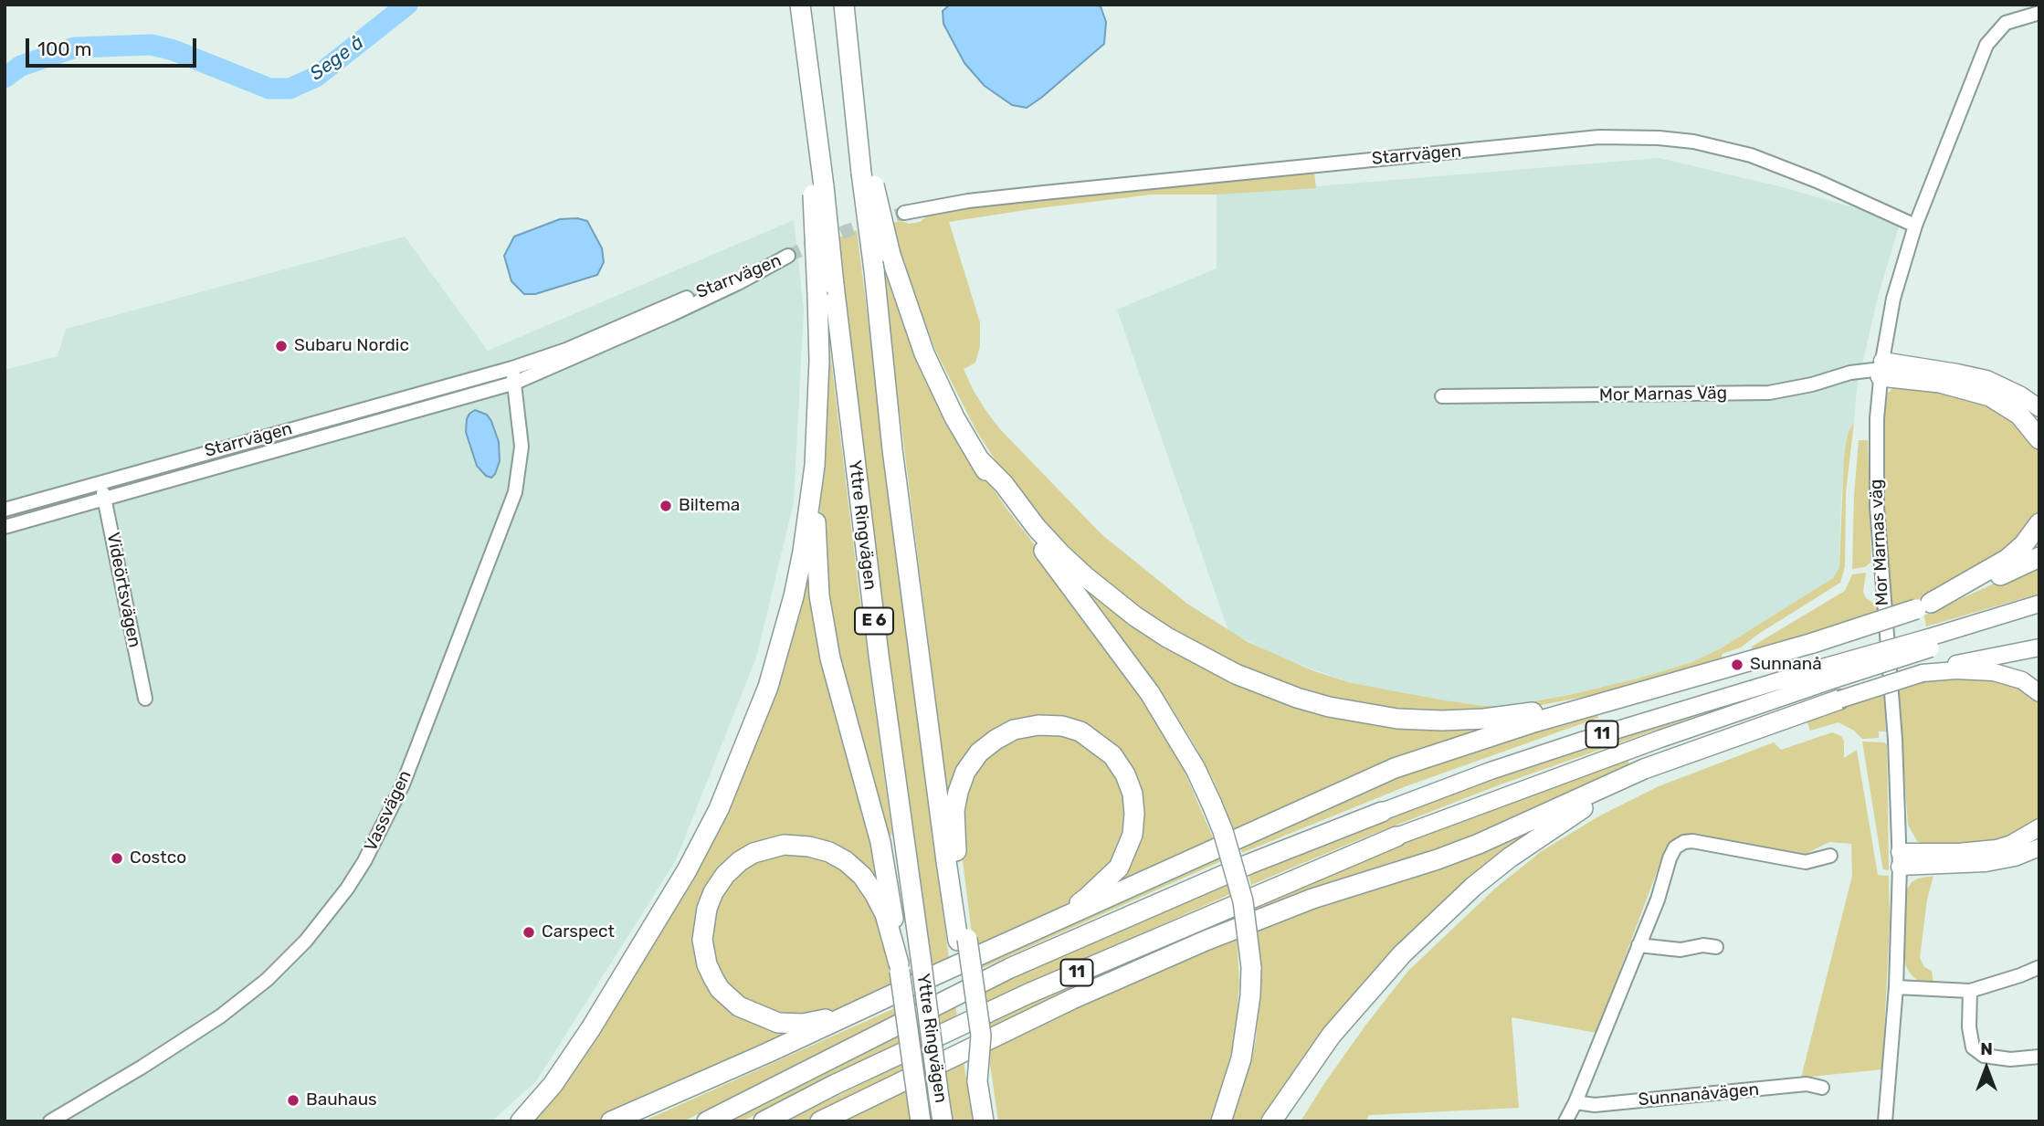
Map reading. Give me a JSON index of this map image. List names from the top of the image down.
{
  "streets": {
    "highway": ["Yttre Ringvägen", "E 6", "11"],
    "street": [
      "Starrvägen",
      "Mor Marnas Väg",
      "Mor Marnas väg",
      "Videörtsvägen",
      "Vassvägen",
      "Sunnanåvägen"
    ]
  },
  "crossings": [
    ["Starrvägen", "Mor Marnas väg"],
    ["Starrvägen", "Videörtsvägen"],
    ["Starrvägen", "Vassvägen"],
    ["Mor Marnas Väg", "Mor Marnas väg"]
  ],
  "water": ["Sege å"],
  "places": [
    "Subaru Nordic",
    "Biltema",
    "Sunnanå",
    "Costco",
    "Carspect",
    "Bauhaus"
  ],
  "scale_bar": "100 m",
  "north": "top"
}
